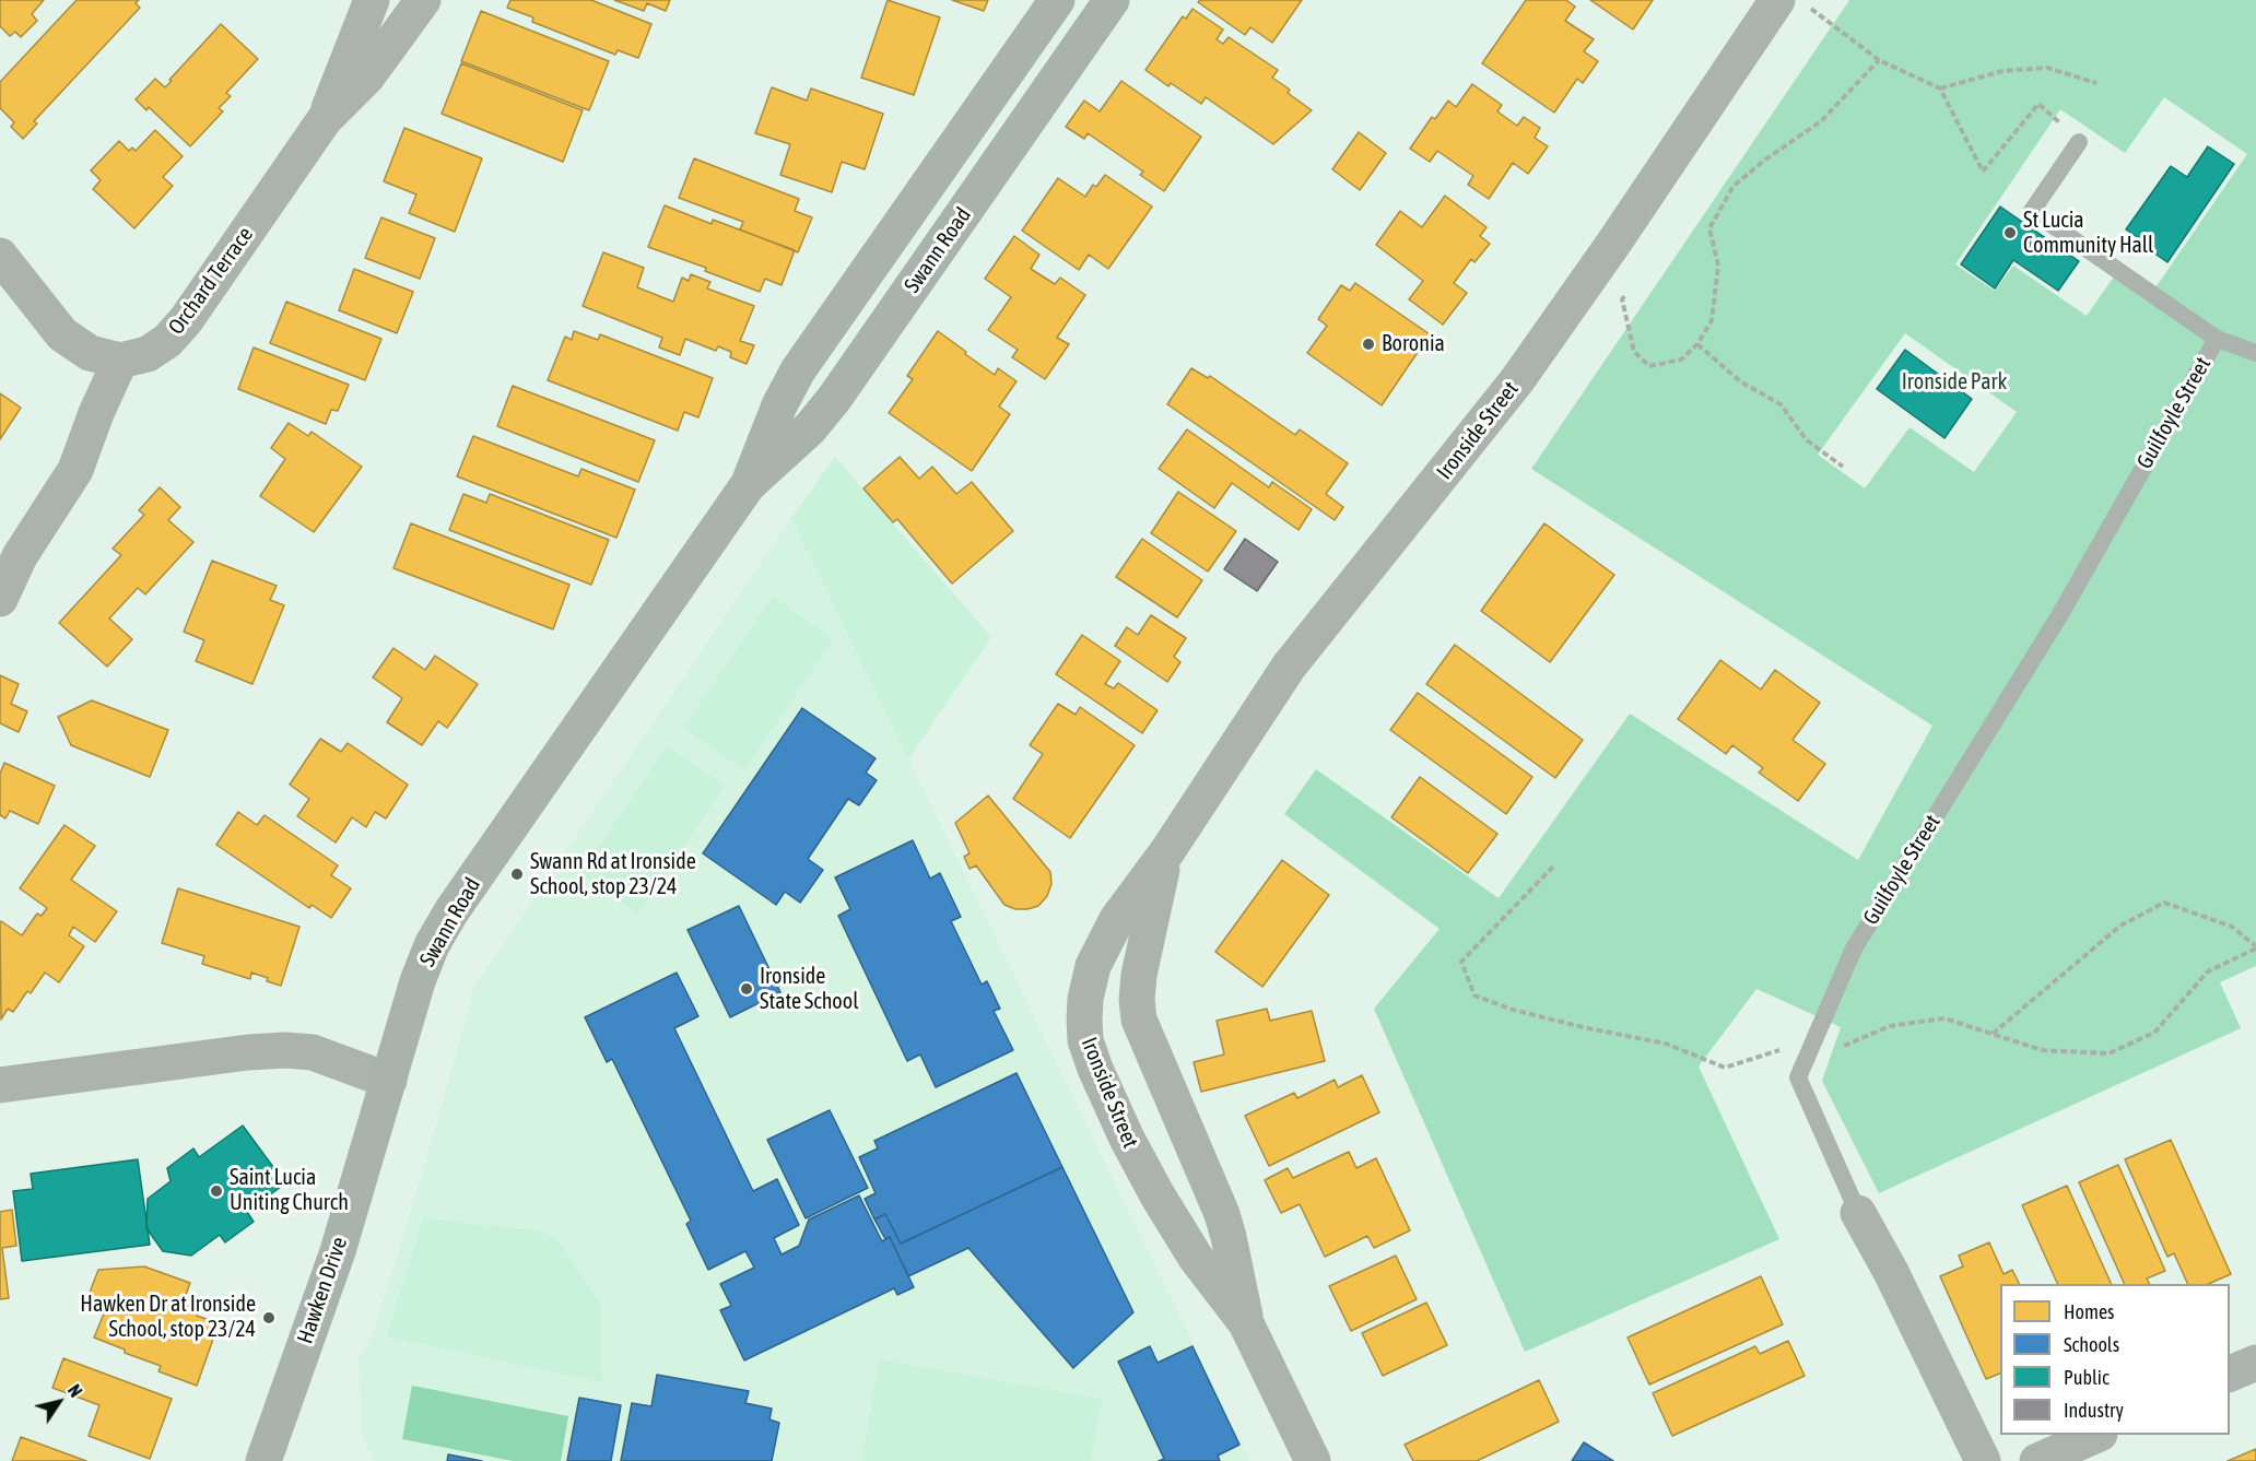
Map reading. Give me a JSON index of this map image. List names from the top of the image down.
{
  "streets": {
    "main road": ["Swann Road", "Hawken Drive"],
    "street": ["Orchard Terrace", "Guilfoyle Street", "Ironside Street"]
  },
  "crossings": [
    ["Swann Road", "Hawken Drive"]
  ],
  "parks": ["Ironside Park"],
  "places": [
    "St Lucia Community Hall",
    "Boronia",
    "Swann Rd at Ironside School, stop 23/24",
    "Ironside State School",
    "Saint Lucia Uniting Church",
    "Hawken Dr at Ironside School, stop 23/24"
  ],
  "legend": [
    "Homes",
    "Schools",
    "Public",
    "Industry"
  ],
  "north": "top right"
}
